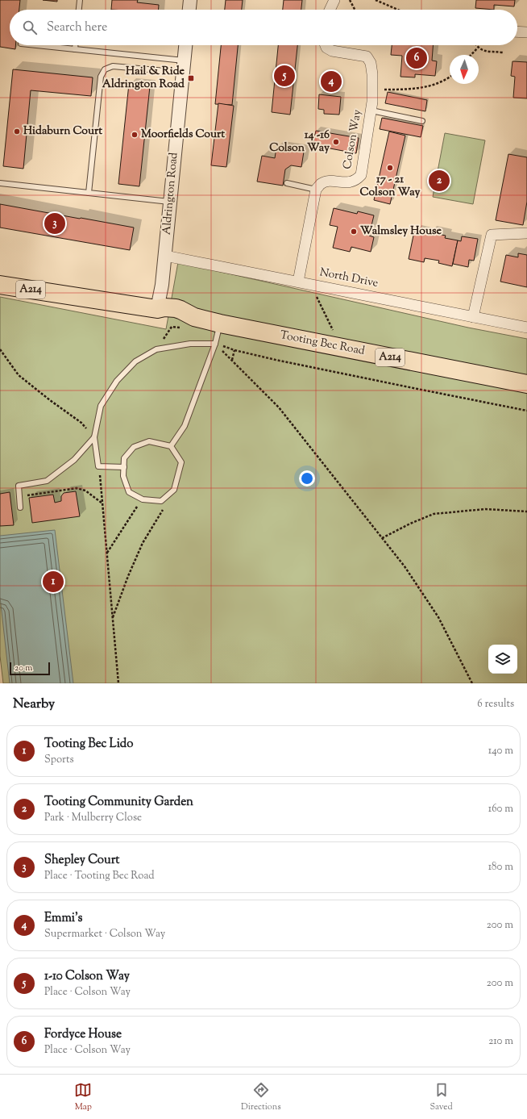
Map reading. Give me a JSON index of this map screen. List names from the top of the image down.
{
  "streets": {
    "highway": ["A214", "Tooting Bec Road"],
    "street": ["Colson Way", "Aldrington Road", "North Drive"]
  },
  "crossings": [
    ["Aldrington Road", "North Drive"],
    ["Aldrington Road", "Tooting Bec Road"]
  ],
  "places": {
    "transit": ["Hail & Ride Aldrington Road"],
    "other": [
      "Hidaburn Court",
      "Moorfields Court",
      "14 -16 Colson Way",
      "17 - 21 Colson Way",
      "Walmsley House"
    ]
  },
  "scale_bar": "20 m",
  "north": "bottom",
  "page": {
    "search": "Search here",
    "pins": [
      "6",
      "5",
      "4",
      "2",
      "3",
      "1"
    ],
    "scale": "20 m",
    "heading": ["Nearby", "6 results"],
    "list": [
      {
        "mark": "1",
        "name": "Tooting Bec Lido",
        "note": "Sports",
        "value": "140 m"
      },
      {
        "mark": "2",
        "name": "Tooting Community Garden",
        "note": "Park · Mulberry Close",
        "value": "160 m"
      },
      {
        "mark": "3",
        "name": "Shepley Court",
        "note": "Place · Tooting Bec Road",
        "value": "180 m"
      },
      {
        "mark": "4",
        "name": "Emmi's",
        "note": "Supermarket · Colson Way",
        "value": "200 m"
      },
      {
        "mark": "5",
        "name": "1-10 Colson Way",
        "note": "Place · Colson Way",
        "value": "200 m"
      },
      {
        "mark": "6",
        "name": "Fordyce House",
        "note": "Place · Colson Way",
        "value": "210 m"
      }
    ],
    "nav": ["Map", "Directions", "Saved"]
  }
}
